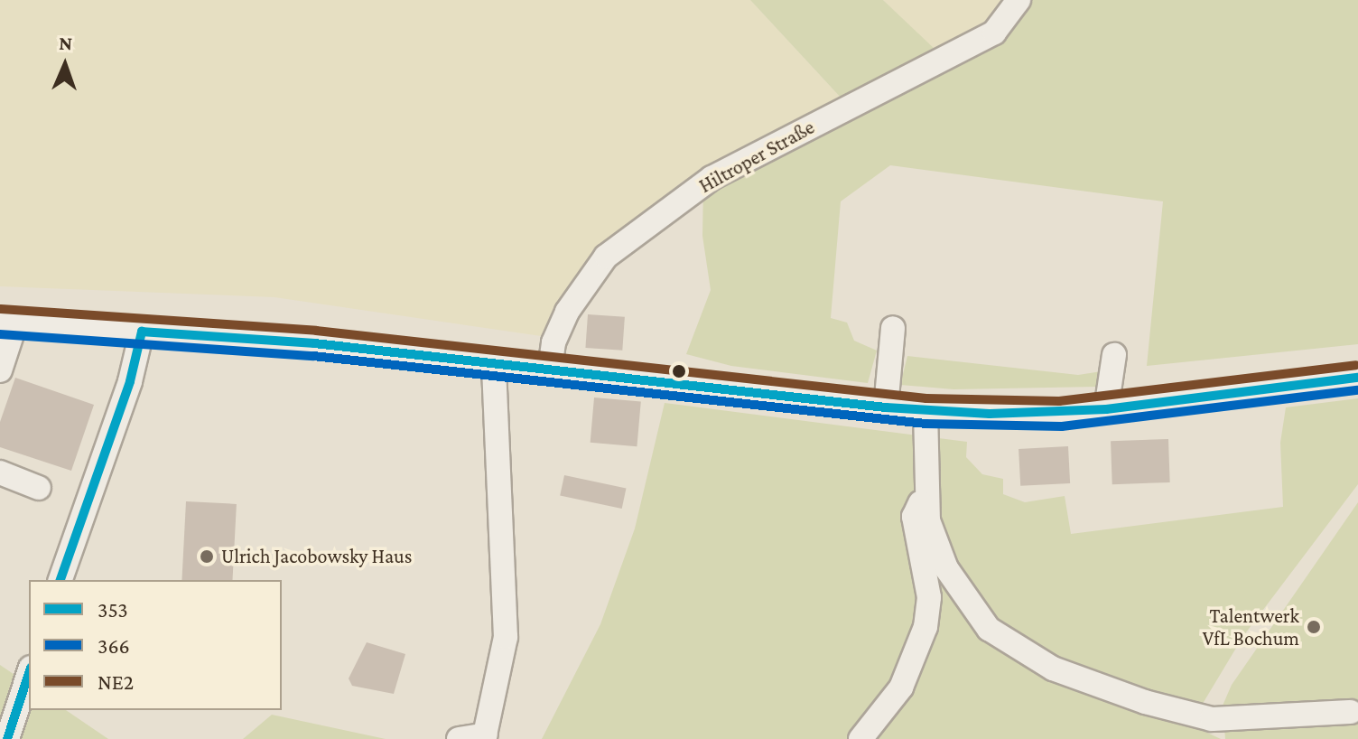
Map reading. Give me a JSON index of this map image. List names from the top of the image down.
{
  "streets": {
    "street": ["Hiltroper Straße"]
  },
  "places": ["Ulrich Jacobowsky Haus", "Talentwerk VfL Bochum"],
  "lines": ["transit line NE2", "transit line 353", "transit line 366"],
  "legend": ["353", "366", "NE2"],
  "north": "top"
}
